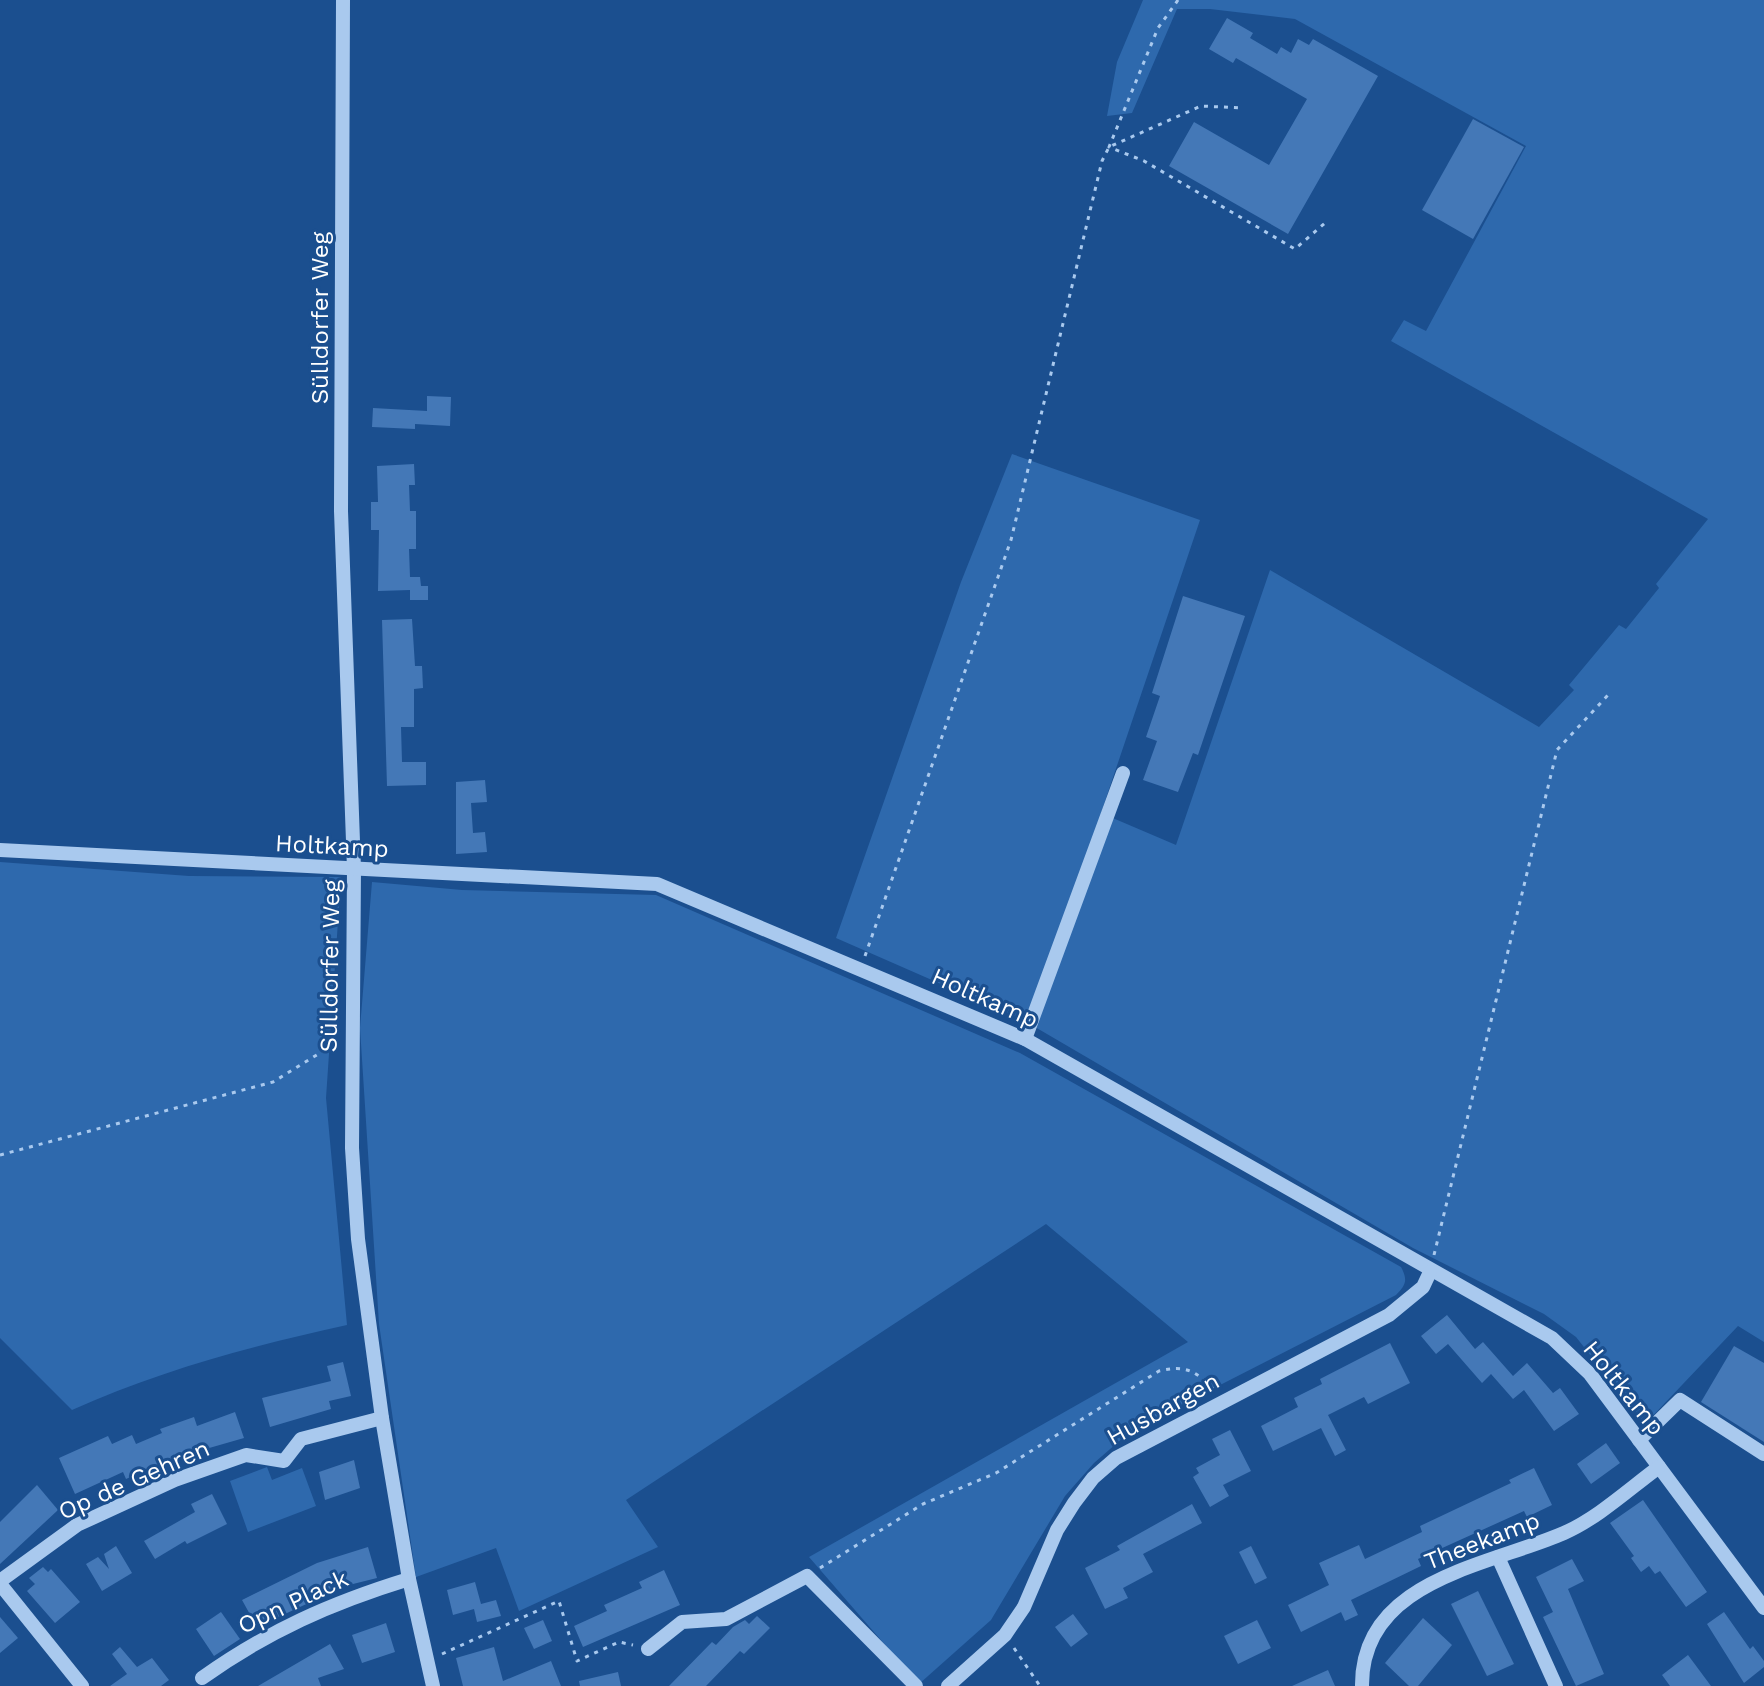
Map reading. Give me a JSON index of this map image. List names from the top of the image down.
{
  "streets": {
    "street": [
      "Sülldorfer Weg",
      "Holtkamp",
      "Husbargen",
      "Op de Gehren",
      "Theekamp",
      "Opn Plack"
    ]
  },
  "crossings": [
    ["Sülldorfer Weg", "Holtkamp"],
    ["Sülldorfer Weg", "Op de Gehren"],
    ["Sülldorfer Weg", "Opn Plack"],
    ["Holtkamp", "Husbargen"],
    ["Holtkamp", "Theekamp"]
  ]
}
